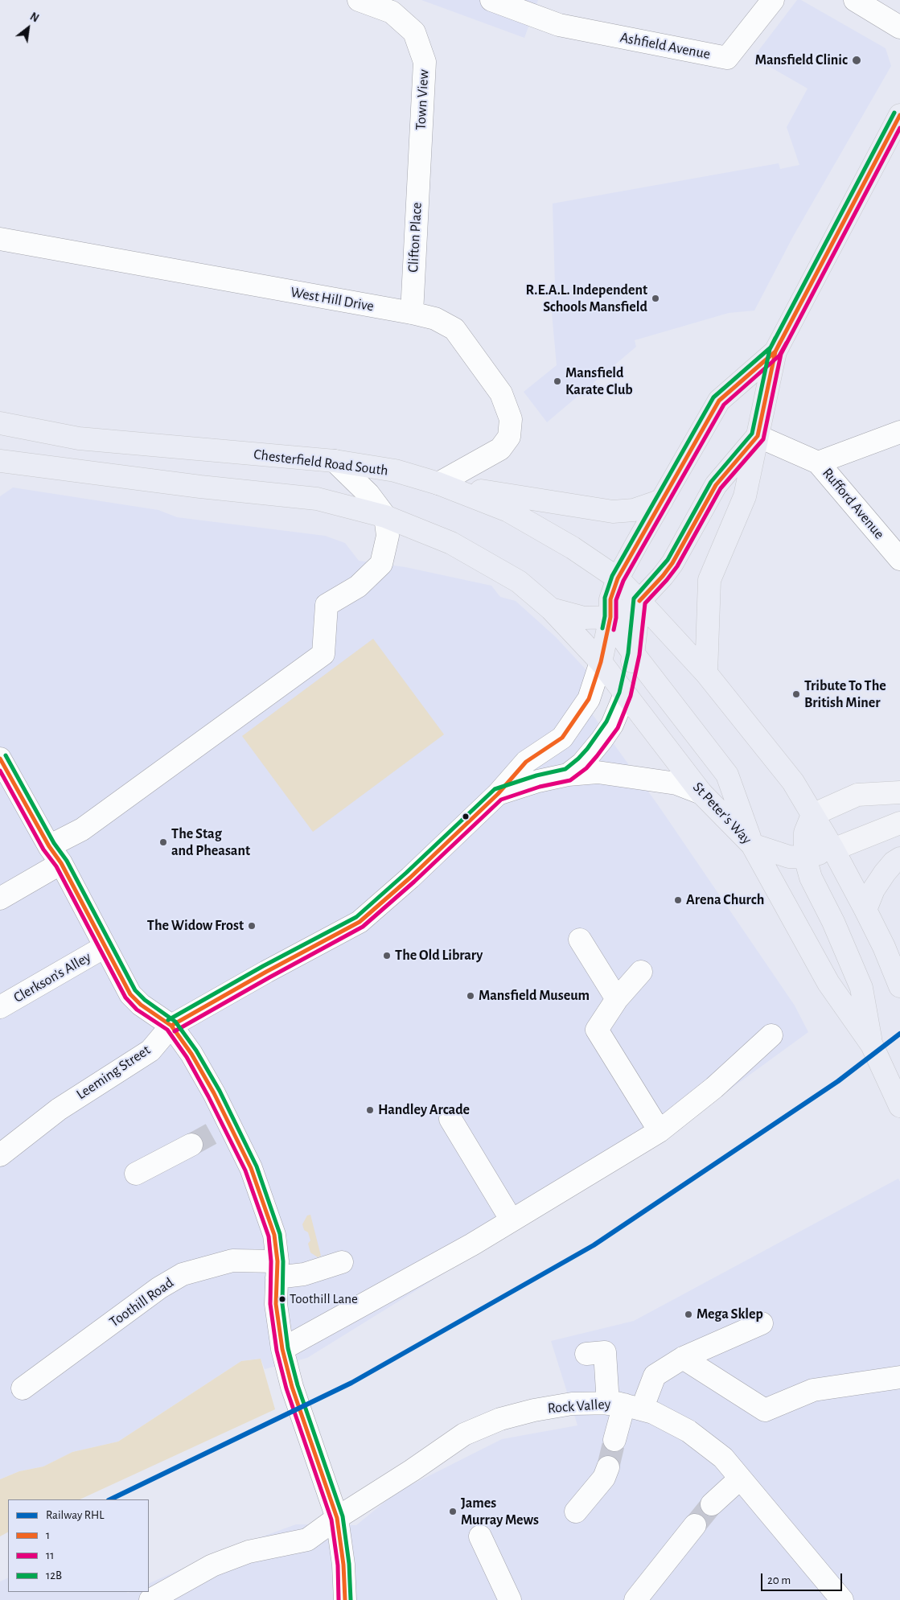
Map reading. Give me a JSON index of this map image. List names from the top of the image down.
{
  "streets": {
    "highway": ["Chesterfield Road South", "St Peter's Way"],
    "street": [
      "Ashfield Avenue",
      "Town View",
      "Clifton Place",
      "West Hill Drive",
      "Rufford Avenue",
      "Clerkson's Alley",
      "Leeming Street",
      "Toothill Road",
      "Rock Valley"
    ]
  },
  "crossings": [
    ["Town View", "Clifton Place"],
    ["Clifton Place", "West Hill Drive"],
    ["West Hill Drive", "Chesterfield Road South"],
    ["St Peter's Way", "Leeming Street"]
  ],
  "places": [
    "Mansfield Clinic",
    "R.E.A.L. Independent Schools Mansfield",
    "Mansfield Karate Club",
    "Tribute To The British Miner",
    "The Stag and Pheasant",
    "Arena Church",
    "The Widow Frost",
    "The Old Library",
    "Mansfield Museum",
    "Handley Arcade",
    "Toothill Lane",
    "Mega Sklep",
    "James Murray Mews"
  ],
  "lines": [
    "transit line 12B",
    "transit line 1",
    "transit line 11",
    "rail line RHL"
  ],
  "legend": [
    "Railway RHL",
    "1",
    "11",
    "12B"
  ],
  "scale_bar": "20 m",
  "north": "top right"
}
